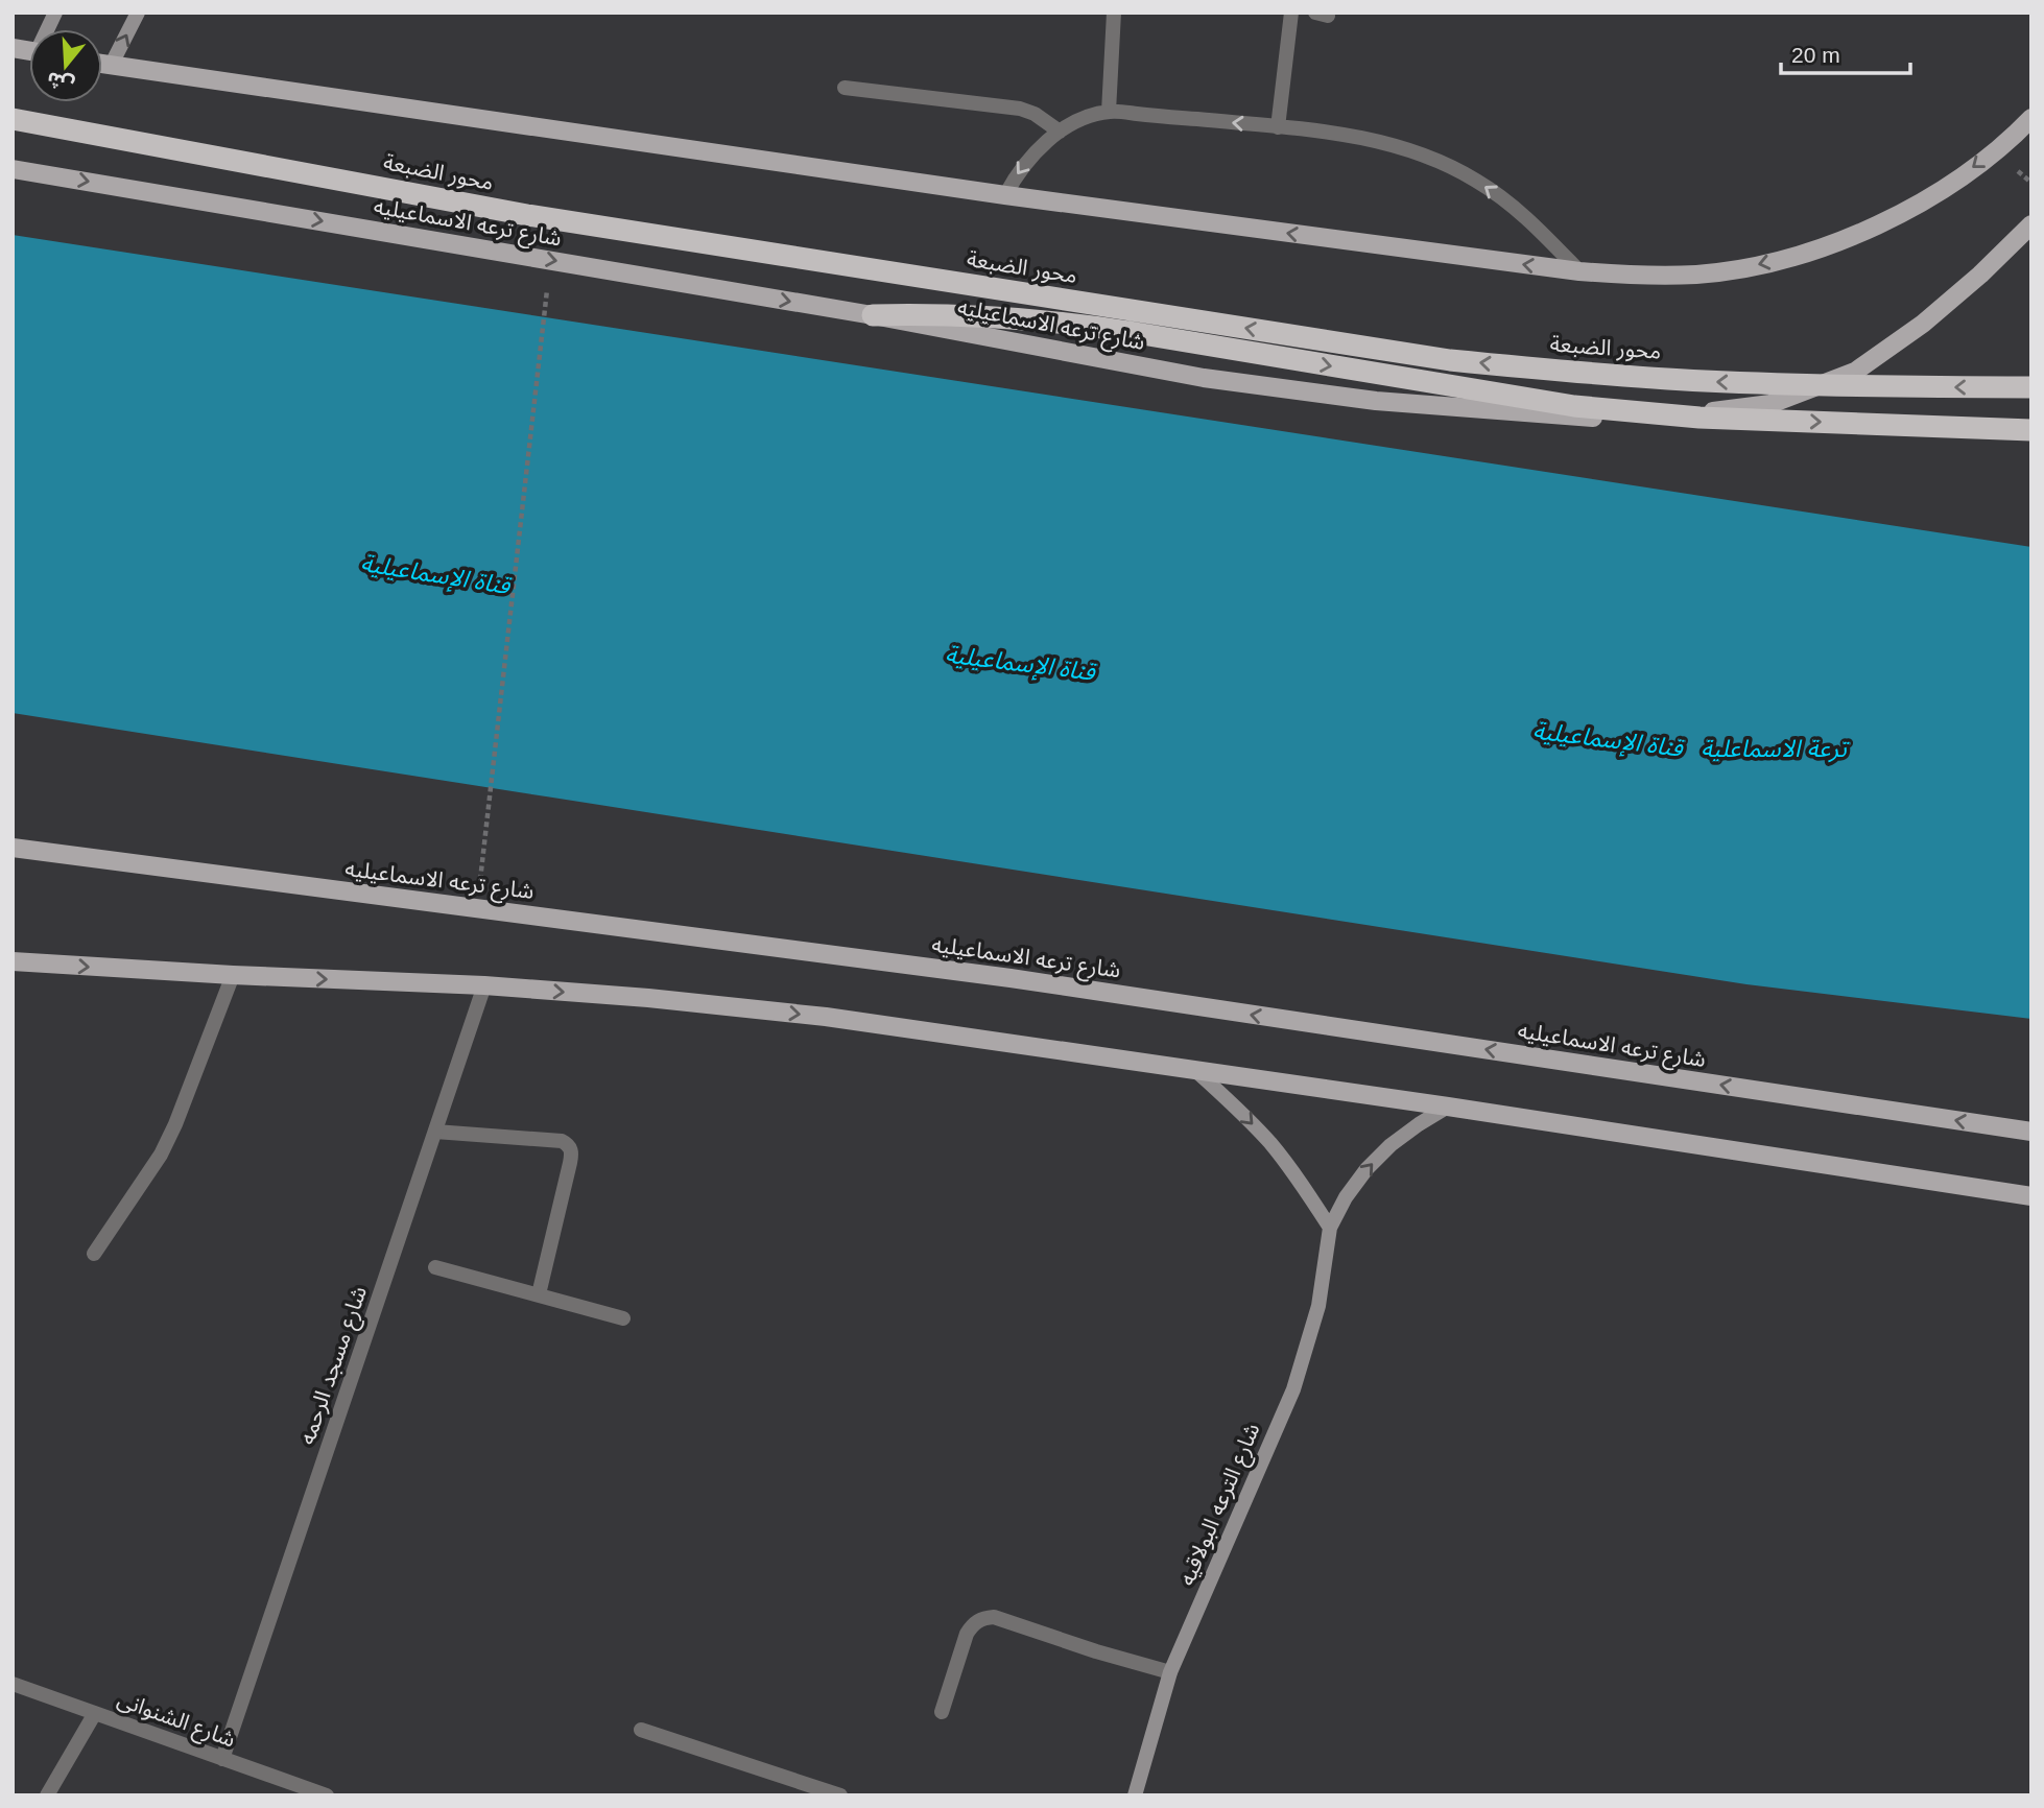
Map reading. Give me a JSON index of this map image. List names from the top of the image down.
{
  "streets": {
    "highway": ["محور الضبعة"],
    "main road": ["شارع ترعه الاسماعيليه"],
    "street": ["شارع مسجد الرحمه", "شارع الترعه البولاقيه", "شارع الشنوانى"]
  },
  "crossings": [
    ["شارع مسجد الرحمه", "شارع الشنوانى"]
  ],
  "water": ["قناة الإسماعيلية", "ترعة الاسماعلية"],
  "scale_bar": "20 m",
  "north": "bottom"
}
